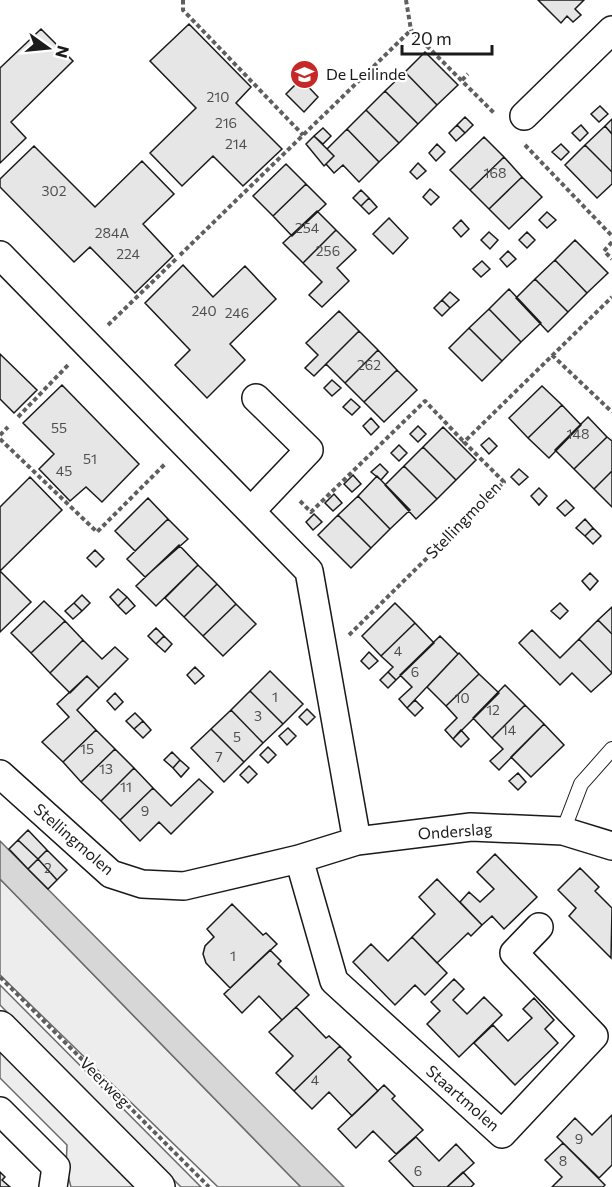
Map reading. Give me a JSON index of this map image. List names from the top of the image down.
{
  "streets": {
    "street": ["Stellingmolen", "Onderslag", "Staartmolen"],
    "path": ["Veerweg"]
  },
  "crossings": [
    ["Stellingmolen", "Onderslag"],
    ["Stellingmolen", "Staartmolen"],
    ["Onderslag", "Staartmolen"]
  ],
  "places": {
    "school or university": ["De Leilinde"]
  },
  "house_numbers": [
    "210",
    "216",
    "214",
    "168",
    "302",
    "254",
    "284A",
    "256",
    "224",
    "240",
    "246",
    "262",
    "55",
    "148",
    "51",
    "45",
    "4",
    "6",
    "1",
    "10",
    "12",
    "3",
    "14",
    "5",
    "15",
    "7",
    "13",
    "11",
    "9",
    "2",
    "1",
    "4",
    "9",
    "8",
    "6"
  ],
  "scale_bar": "20 m",
  "north": "right"
}
